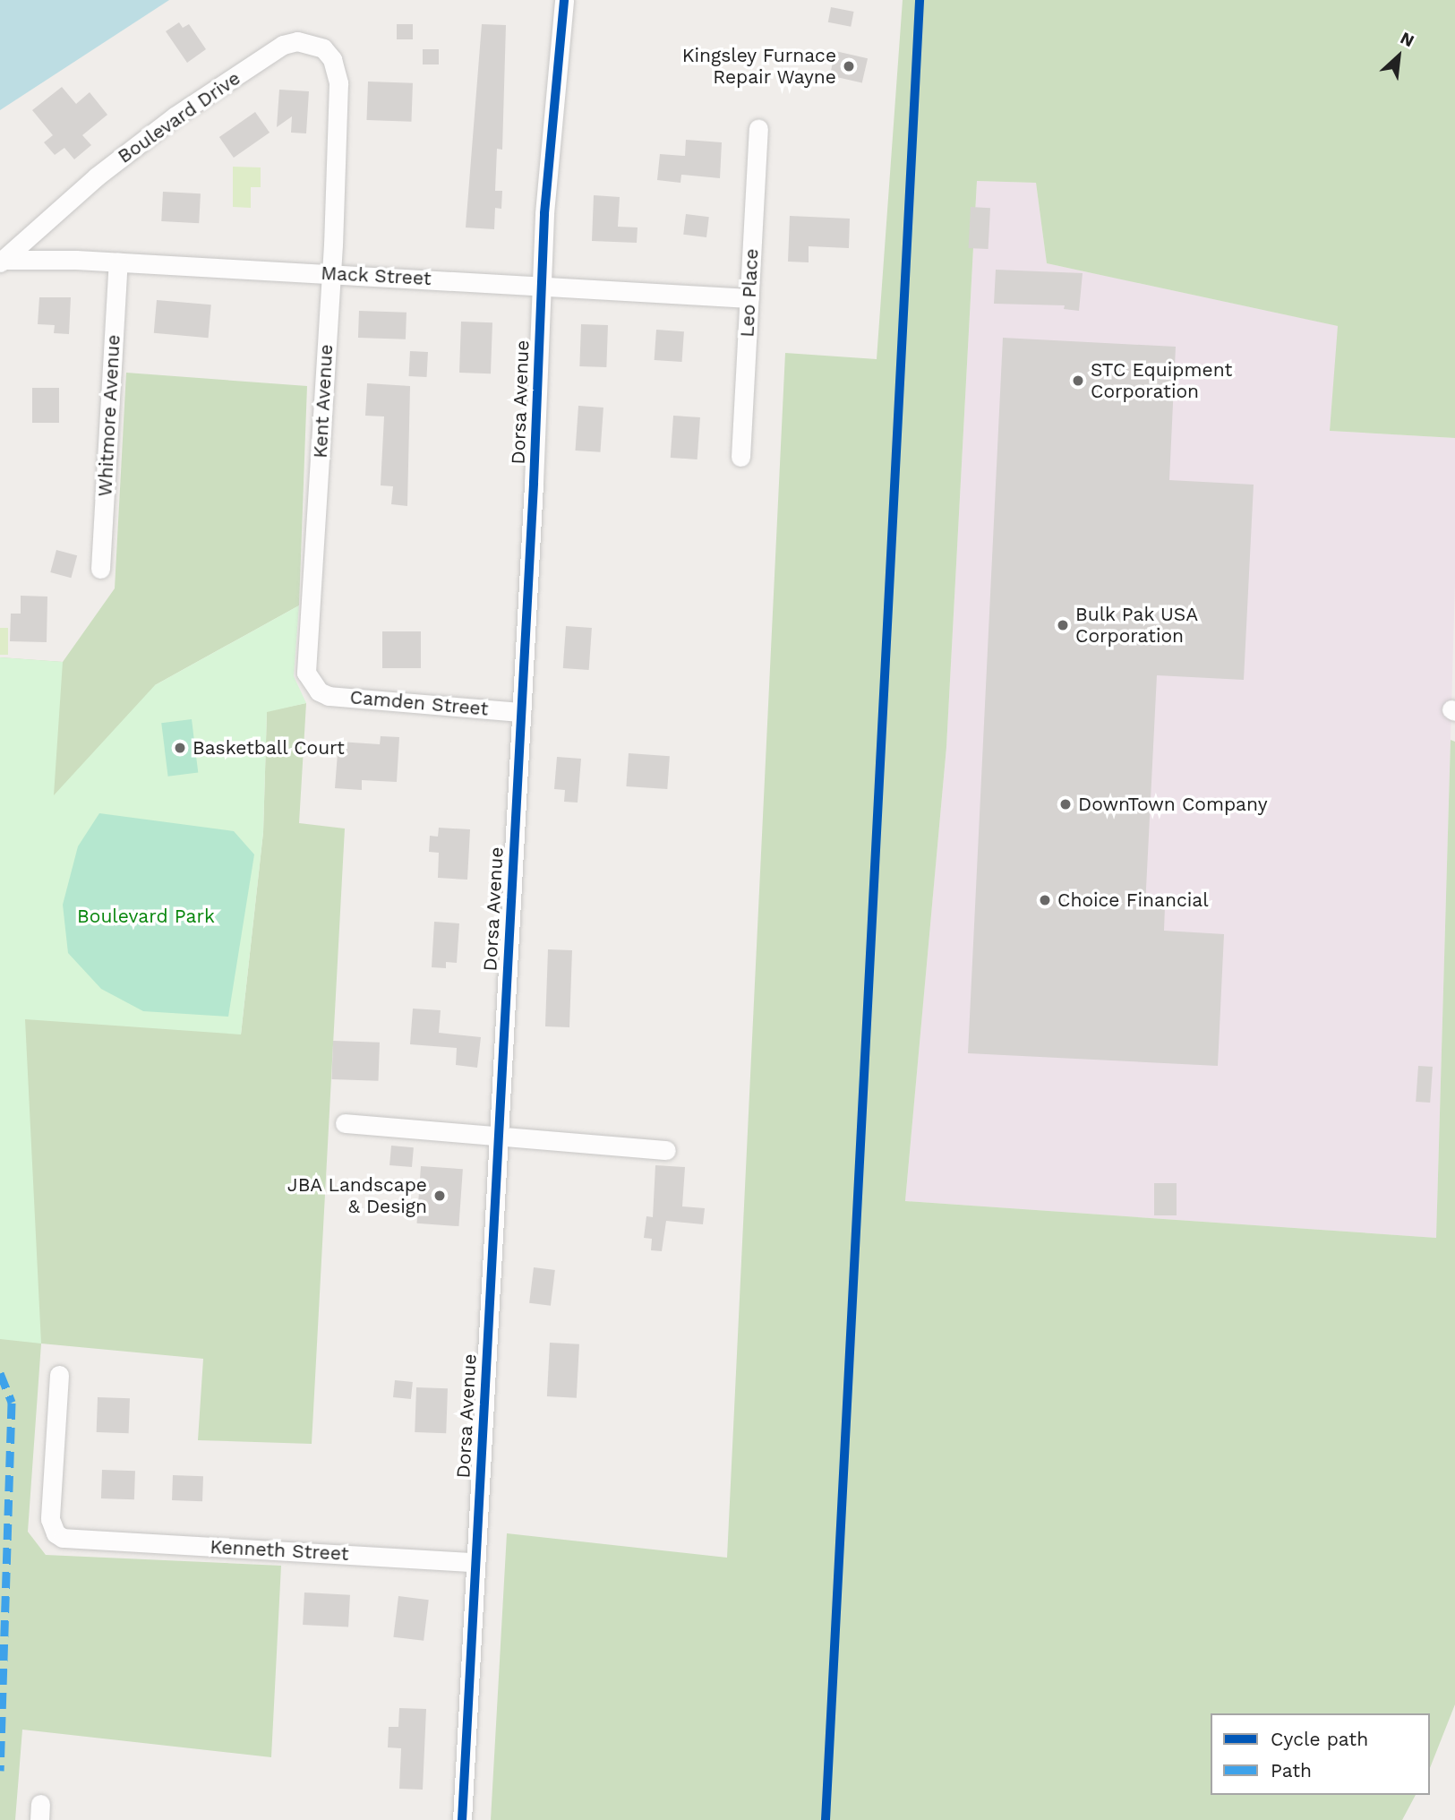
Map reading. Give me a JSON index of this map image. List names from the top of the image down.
{
  "streets": {
    "street": [
      "Boulevard Drive",
      "Mack Street",
      "Leo Place",
      "Kent Avenue",
      "Dorsa Avenue",
      "Whitmore Avenue",
      "Camden Street",
      "Kenneth Street"
    ]
  },
  "crossings": [
    ["Boulevard Drive", "Mack Street"],
    ["Boulevard Drive", "Kent Avenue"],
    ["Mack Street", "Leo Place"],
    ["Mack Street", "Kent Avenue"],
    ["Mack Street", "Dorsa Avenue"],
    ["Mack Street", "Whitmore Avenue"],
    ["Kent Avenue", "Camden Street"],
    ["Dorsa Avenue", "Camden Street"],
    ["Dorsa Avenue", "Kenneth Street"]
  ],
  "parks": ["Boulevard Park"],
  "places": [
    "Kingsley Furnace Repair Wayne",
    "STC Equipment Corporation",
    "Bulk Pak USA Corporation",
    "Basketball Court",
    "DownTown Company",
    "Choice Financial",
    "JBA Landscape & Design"
  ],
  "legend": ["Cycle path", "Path"],
  "north": "top right"
}
